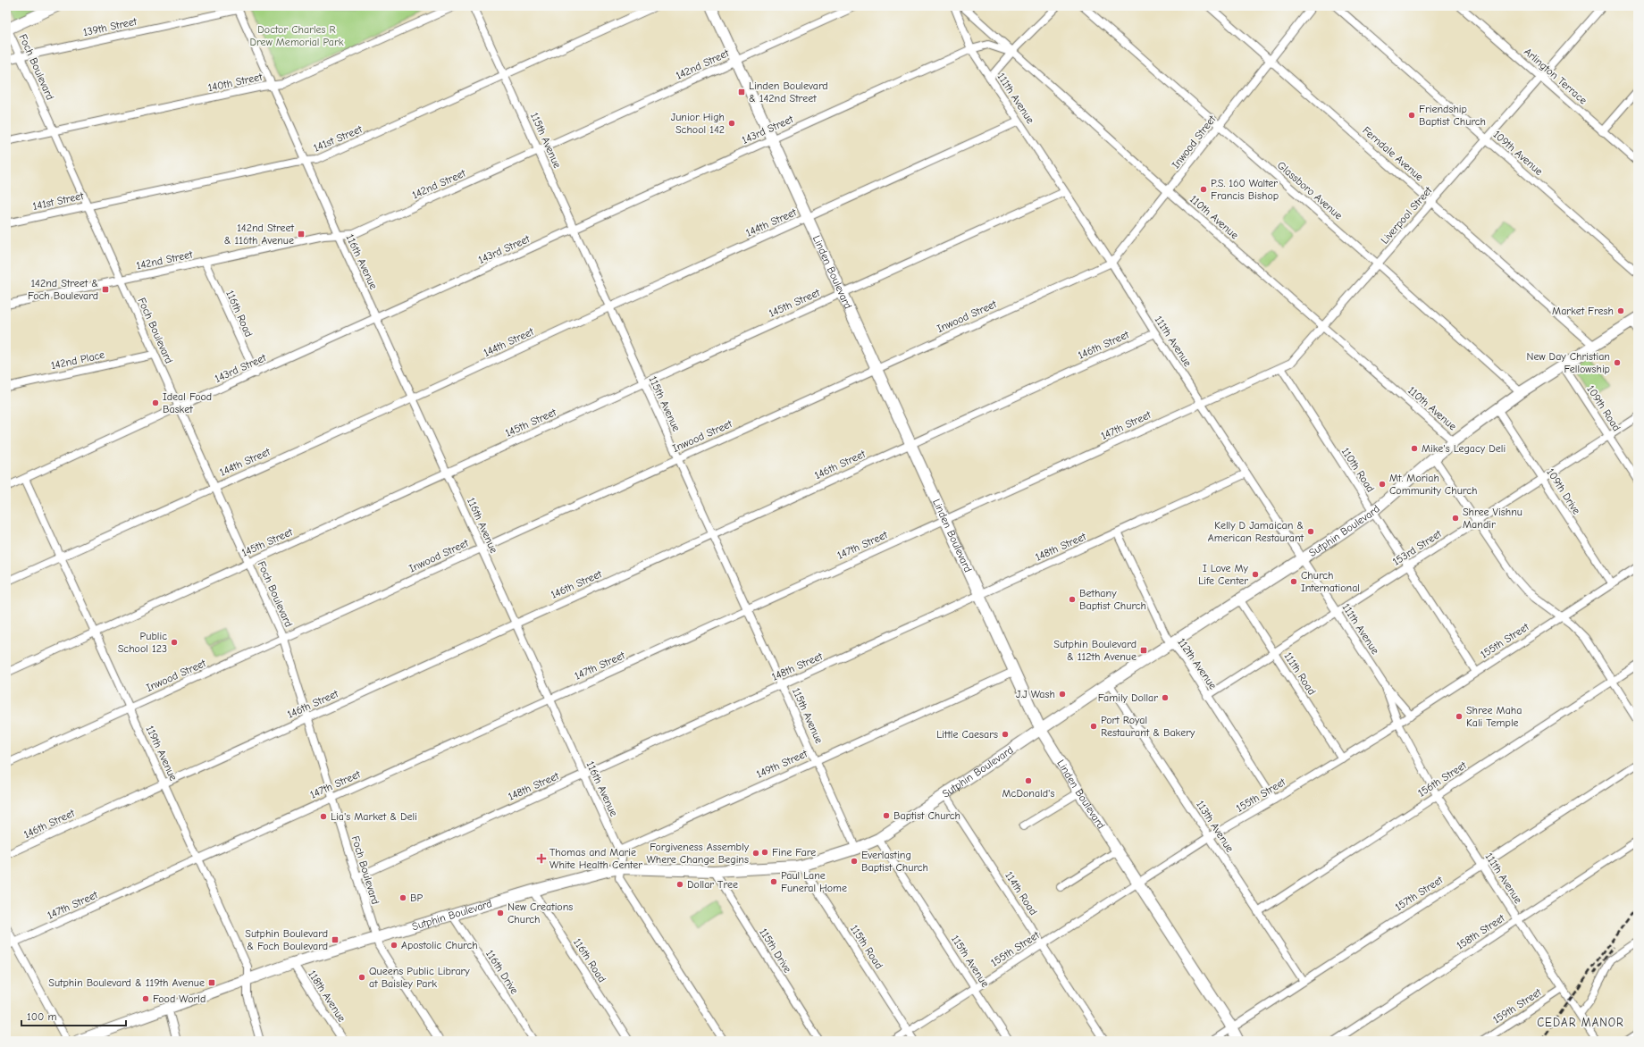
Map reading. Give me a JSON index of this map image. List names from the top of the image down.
{
  "streets": {
    "main road": ["Linden Boulevard", "Sutphin Boulevard"],
    "street": [
      "139th Street",
      "142nd Street",
      "Foch Boulevard",
      "Arlington Terrace",
      "140th Street",
      "111th Avenue",
      "143rd Street",
      "141st Street",
      "115th Avenue",
      "Inwood Street",
      "109th Avenue",
      "Ferndale Avenue",
      "Glassboro Avenue",
      "Liverpool Street",
      "110th Avenue",
      "144th Street",
      "116th Avenue",
      "145th Street",
      "116th Road",
      "146th Street",
      "142nd Place",
      "109th Road",
      "147th Street",
      "110th Road",
      "109th Drive",
      "148th Street",
      "153rd Street",
      "155th Street",
      "112th Avenue",
      "111th Road",
      "119th Avenue",
      "149th Street",
      "156th Street",
      "113th Avenue",
      "114th Road",
      "157th Street",
      "158th Street",
      "115th Road",
      "115th Drive",
      "116th Drive",
      "118th Avenue",
      "159th Street"
    ]
  },
  "crossings": [
    ["139th Street", "Foch Boulevard"],
    ["139th Street", "116th Avenue"],
    ["142nd Street", "Foch Boulevard"],
    ["142nd Street", "115th Avenue"],
    ["142nd Street", "116th Avenue"],
    ["142nd Street", "Linden Boulevard"],
    ["142nd Street", "116th Road"],
    ["Foch Boulevard", "140th Street"],
    ["Foch Boulevard", "143rd Street"],
    ["Foch Boulevard", "141st Street"],
    ["Foch Boulevard", "Inwood Street"],
    ["Foch Boulevard", "144th Street"],
    ["Foch Boulevard", "145th Street"],
    ["Foch Boulevard", "146th Street"],
    ["Foch Boulevard", "142nd Place"],
    ["Foch Boulevard", "147th Street"],
    ["Foch Boulevard", "Sutphin Boulevard"],
    ["Foch Boulevard", "148th Street"],
    ["Arlington Terrace", "Liverpool Street"],
    ["140th Street", "116th Avenue"],
    ["111th Avenue", "143rd Street"],
    ["111th Avenue", "Inwood Street"],
    ["111th Avenue", "Liverpool Street"],
    ["111th Avenue", "144th Street"],
    ["111th Avenue", "145th Street"],
    ["111th Avenue", "146th Street"],
    ["111th Avenue", "147th Street"],
    ["111th Avenue", "Sutphin Boulevard"],
    ["111th Avenue", "148th Street"],
    ["111th Avenue", "153rd Street"],
    ["111th Avenue", "155th Street"],
    ["111th Avenue", "156th Street"],
    ["111th Avenue", "157th Street"],
    ["111th Avenue", "158th Street"],
    ["111th Avenue", "159th Street"],
    ["143rd Street", "115th Avenue"],
    ["143rd Street", "110th Avenue"],
    ["143rd Street", "116th Avenue"],
    ["143rd Street", "Linden Boulevard"],
    ["143rd Street", "116th Road"],
    ["143rd Street", "119th Avenue"],
    ["141st Street", "115th Avenue"],
    ["141st Street", "116th Avenue"],
    ["115th Avenue", "Inwood Street"],
    ["115th Avenue", "144th Street"],
    ["115th Avenue", "145th Street"],
    ["115th Avenue", "146th Street"],
    ["115th Avenue", "147th Street"],
    ["115th Avenue", "Sutphin Boulevard"],
    ["115th Avenue", "148th Street"],
    ["115th Avenue", "155th Street"],
    ["115th Avenue", "149th Street"],
    ["Inwood Street", "Ferndale Avenue"],
    ["Inwood Street", "Glassboro Avenue"],
    ["Inwood Street", "110th Avenue"],
    ["Inwood Street", "116th Avenue"],
    ["Inwood Street", "Linden Boulevard"],
    ["Inwood Street", "119th Avenue"],
    ["109th Avenue", "Liverpool Street"],
    ["Ferndale Avenue", "Liverpool Street"],
    ["Ferndale Avenue", "Sutphin Boulevard"],
    ["Glassboro Avenue", "Liverpool Street"],
    ["Glassboro Avenue", "Sutphin Boulevard"],
    ["Liverpool Street", "110th Avenue"],
    ["Liverpool Street", "147th Street"],
    ["Liverpool Street", "110th Road"],
    ["110th Avenue", "Sutphin Boulevard"],
    ["144th Street", "116th Avenue"],
    ["144th Street", "Linden Boulevard"],
    ["144th Street", "119th Avenue"],
    ["116th Avenue", "145th Street"],
    ["116th Avenue", "146th Street"],
    ["116th Avenue", "147th Street"],
    ["116th Avenue", "Sutphin Boulevard"],
    ["116th Avenue", "148th Street"],
    ["116th Avenue", "149th Street"],
    ["Linden Boulevard", "145th Street"],
    ["Linden Boulevard", "146th Street"],
    ["Linden Boulevard", "147th Street"],
    ["Linden Boulevard", "Sutphin Boulevard"],
    ["Linden Boulevard", "148th Street"],
    ["Linden Boulevard", "155th Street"],
    ["Linden Boulevard", "149th Street"],
    ["Linden Boulevard", "157th Street"],
    ["145th Street", "119th Avenue"],
    ["116th Road", "Sutphin Boulevard"],
    ["146th Street", "119th Avenue"],
    ["109th Road", "Sutphin Boulevard"],
    ["109th Road", "153rd Street"],
    ["147th Street", "119th Avenue"],
    ["110th Road", "Sutphin Boulevard"],
    ["110th Road", "153rd Street"],
    ["110th Road", "155th Street"],
    ["109th Drive", "Sutphin Boulevard"],
    ["109th Drive", "153rd Street"],
    ["109th Drive", "155th Street"],
    ["Sutphin Boulevard", "112th Avenue"],
    ["Sutphin Boulevard", "111th Road"],
    ["Sutphin Boulevard", "119th Avenue"],
    ["Sutphin Boulevard", "113th Avenue"],
    ["Sutphin Boulevard", "114th Road"],
    ["Sutphin Boulevard", "115th Road"],
    ["Sutphin Boulevard", "115th Drive"],
    ["Sutphin Boulevard", "116th Drive"],
    ["Sutphin Boulevard", "118th Avenue"],
    ["148th Street", "112th Avenue"],
    ["153rd Street", "112th Avenue"],
    ["153rd Street", "111th Road"],
    ["155th Street", "112th Avenue"],
    ["155th Street", "111th Road"],
    ["155th Street", "113th Avenue"],
    ["155th Street", "114th Road"],
    ["155th Street", "115th Road"],
    ["156th Street", "113th Avenue"],
    ["113th Avenue", "157th Street"]
  ],
  "districts": ["CEDAR MANOR"],
  "parks": ["Doctor Charles R Drew Memorial Park"],
  "places": {
    "transit": [
      "Linden Boulevard & 142nd Street",
      "142nd Street & 116th Avenue",
      "142nd Street & Foch Boulevard",
      "Sutphin Boulevard & 112th Avenue",
      "Sutphin Boulevard & Foch Boulevard",
      "Sutphin Boulevard & 119th Avenue"
    ],
    "other": [
      "Friendship Baptist Church",
      "Junior High School 142",
      "P.S. 160 Walter Francis Bishop",
      "Market Fresh",
      "New Day Christian Fellowship",
      "Ideal Food Basket",
      "Mike's Legacy Deli",
      "Mt. Moriah Community Church",
      "Shree Vishnu Mandir",
      "Kelly D Jamaican & American Restaurant",
      "I Love My Life Center",
      "Church International",
      "Bethany Baptist Church",
      "Public School 123",
      "J.J Wash",
      "Family Dollar",
      "Shree Maha Kali Temple",
      "Port Royal Restaurant & Bakery",
      "Little Caesars",
      "McDonald's",
      "Baptist Church",
      "Lia's Market & Deli",
      "Fine Fare",
      "Forgiveness Assembly Where Change Begins",
      "Everlasting Baptist Church",
      "Paul Lane Funeral Home",
      "Dollar Tree",
      "BP",
      "New Creations Church",
      "Apostolic Church",
      "Queens Public Library at Baisley Park",
      "Food World"
    ],
    "health": ["Thomas and Marie White Health Center"]
  },
  "scale_bar": "100 m"
}
